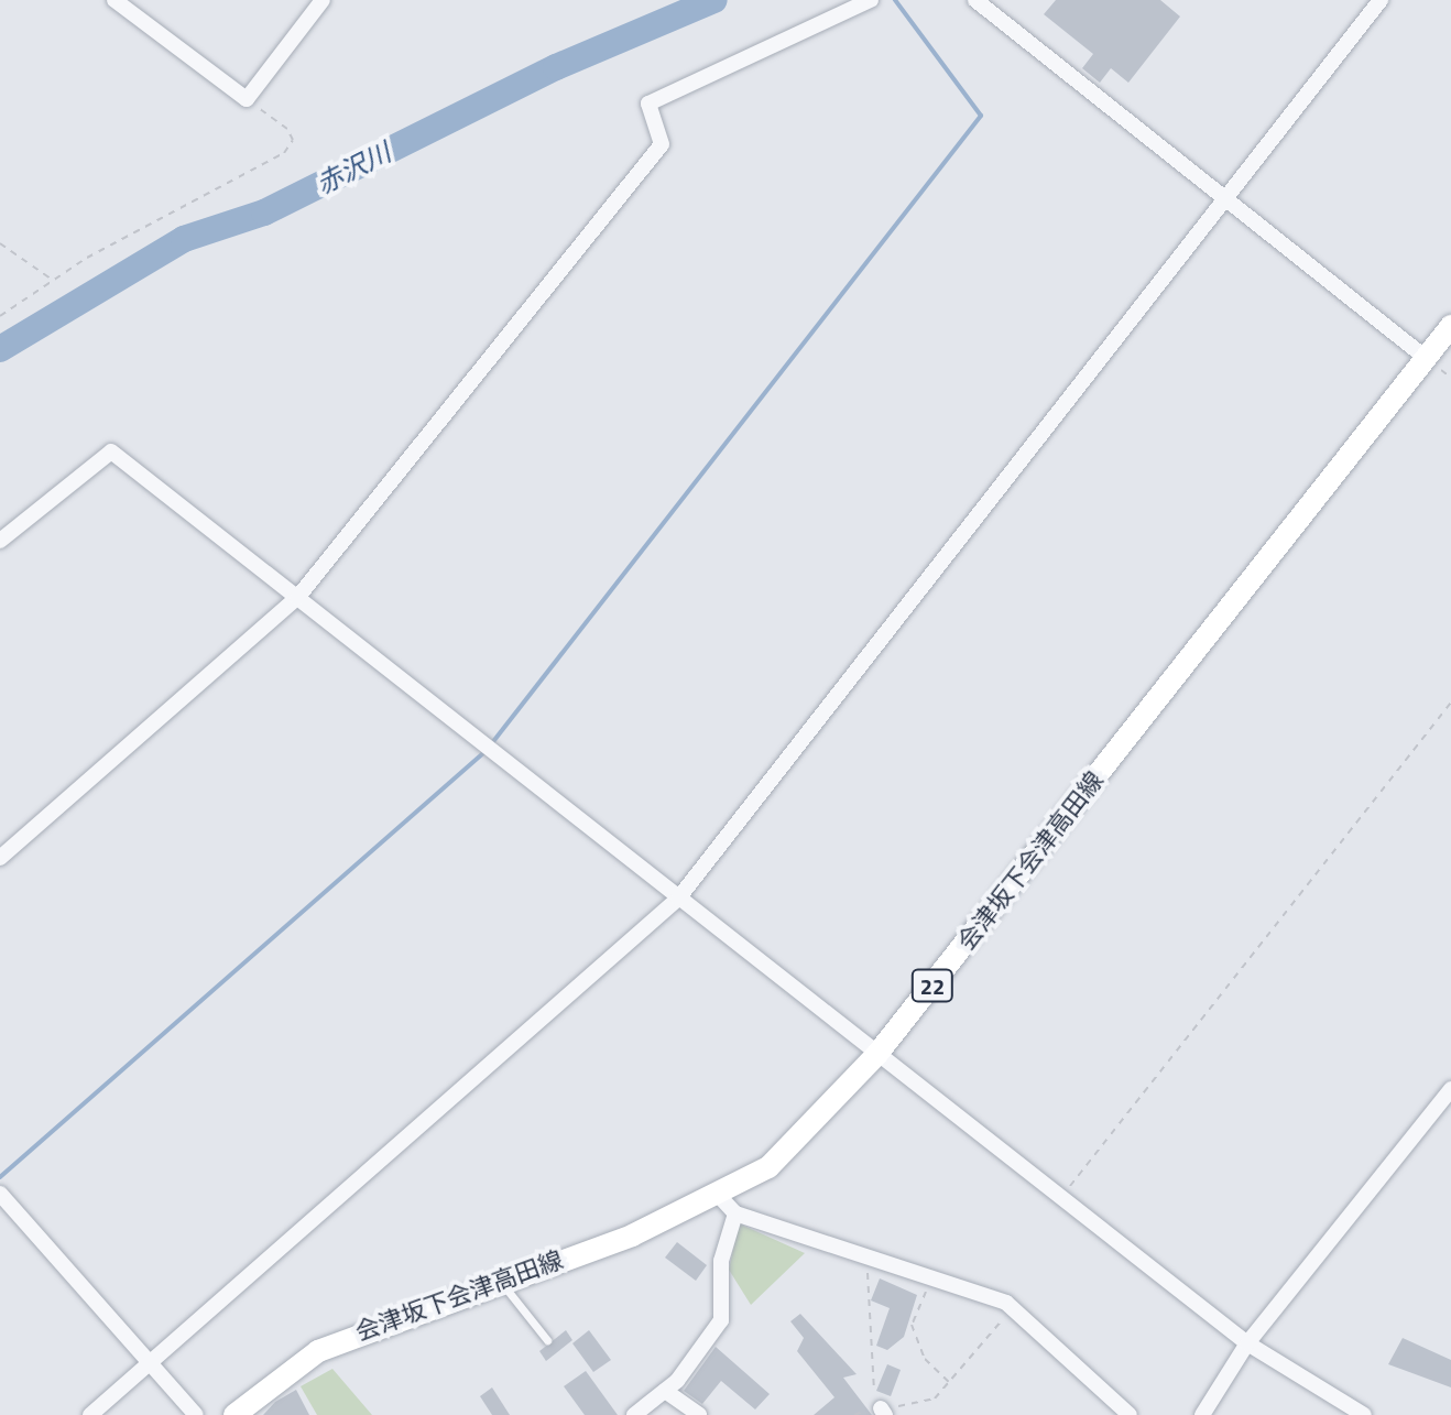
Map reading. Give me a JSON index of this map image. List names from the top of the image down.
{
  "streets": {
    "main road": ["会津坂下会津高田線", "22"]
  },
  "water": ["赤沢川"]
}
